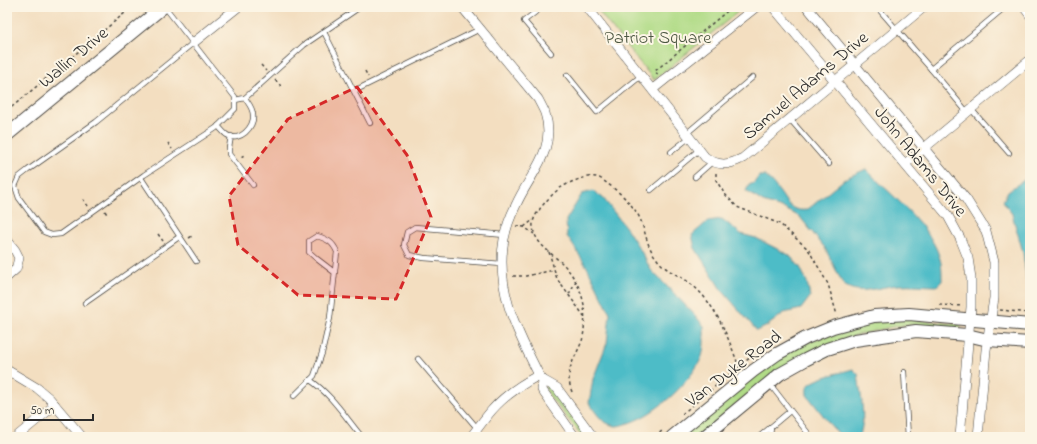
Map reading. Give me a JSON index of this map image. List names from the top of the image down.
{
  "streets": {
    "street": [
      "Wallin Drive",
      "Samuel Adams Drive",
      "John Adams Drive",
      "Van Dyke Road"
    ]
  },
  "crossings": [
    ["Samuel Adams Drive", "John Adams Drive"],
    ["John Adams Drive", "Van Dyke Road"]
  ],
  "parks": ["Patriot Square"],
  "scale_bar": "50 m"
}
